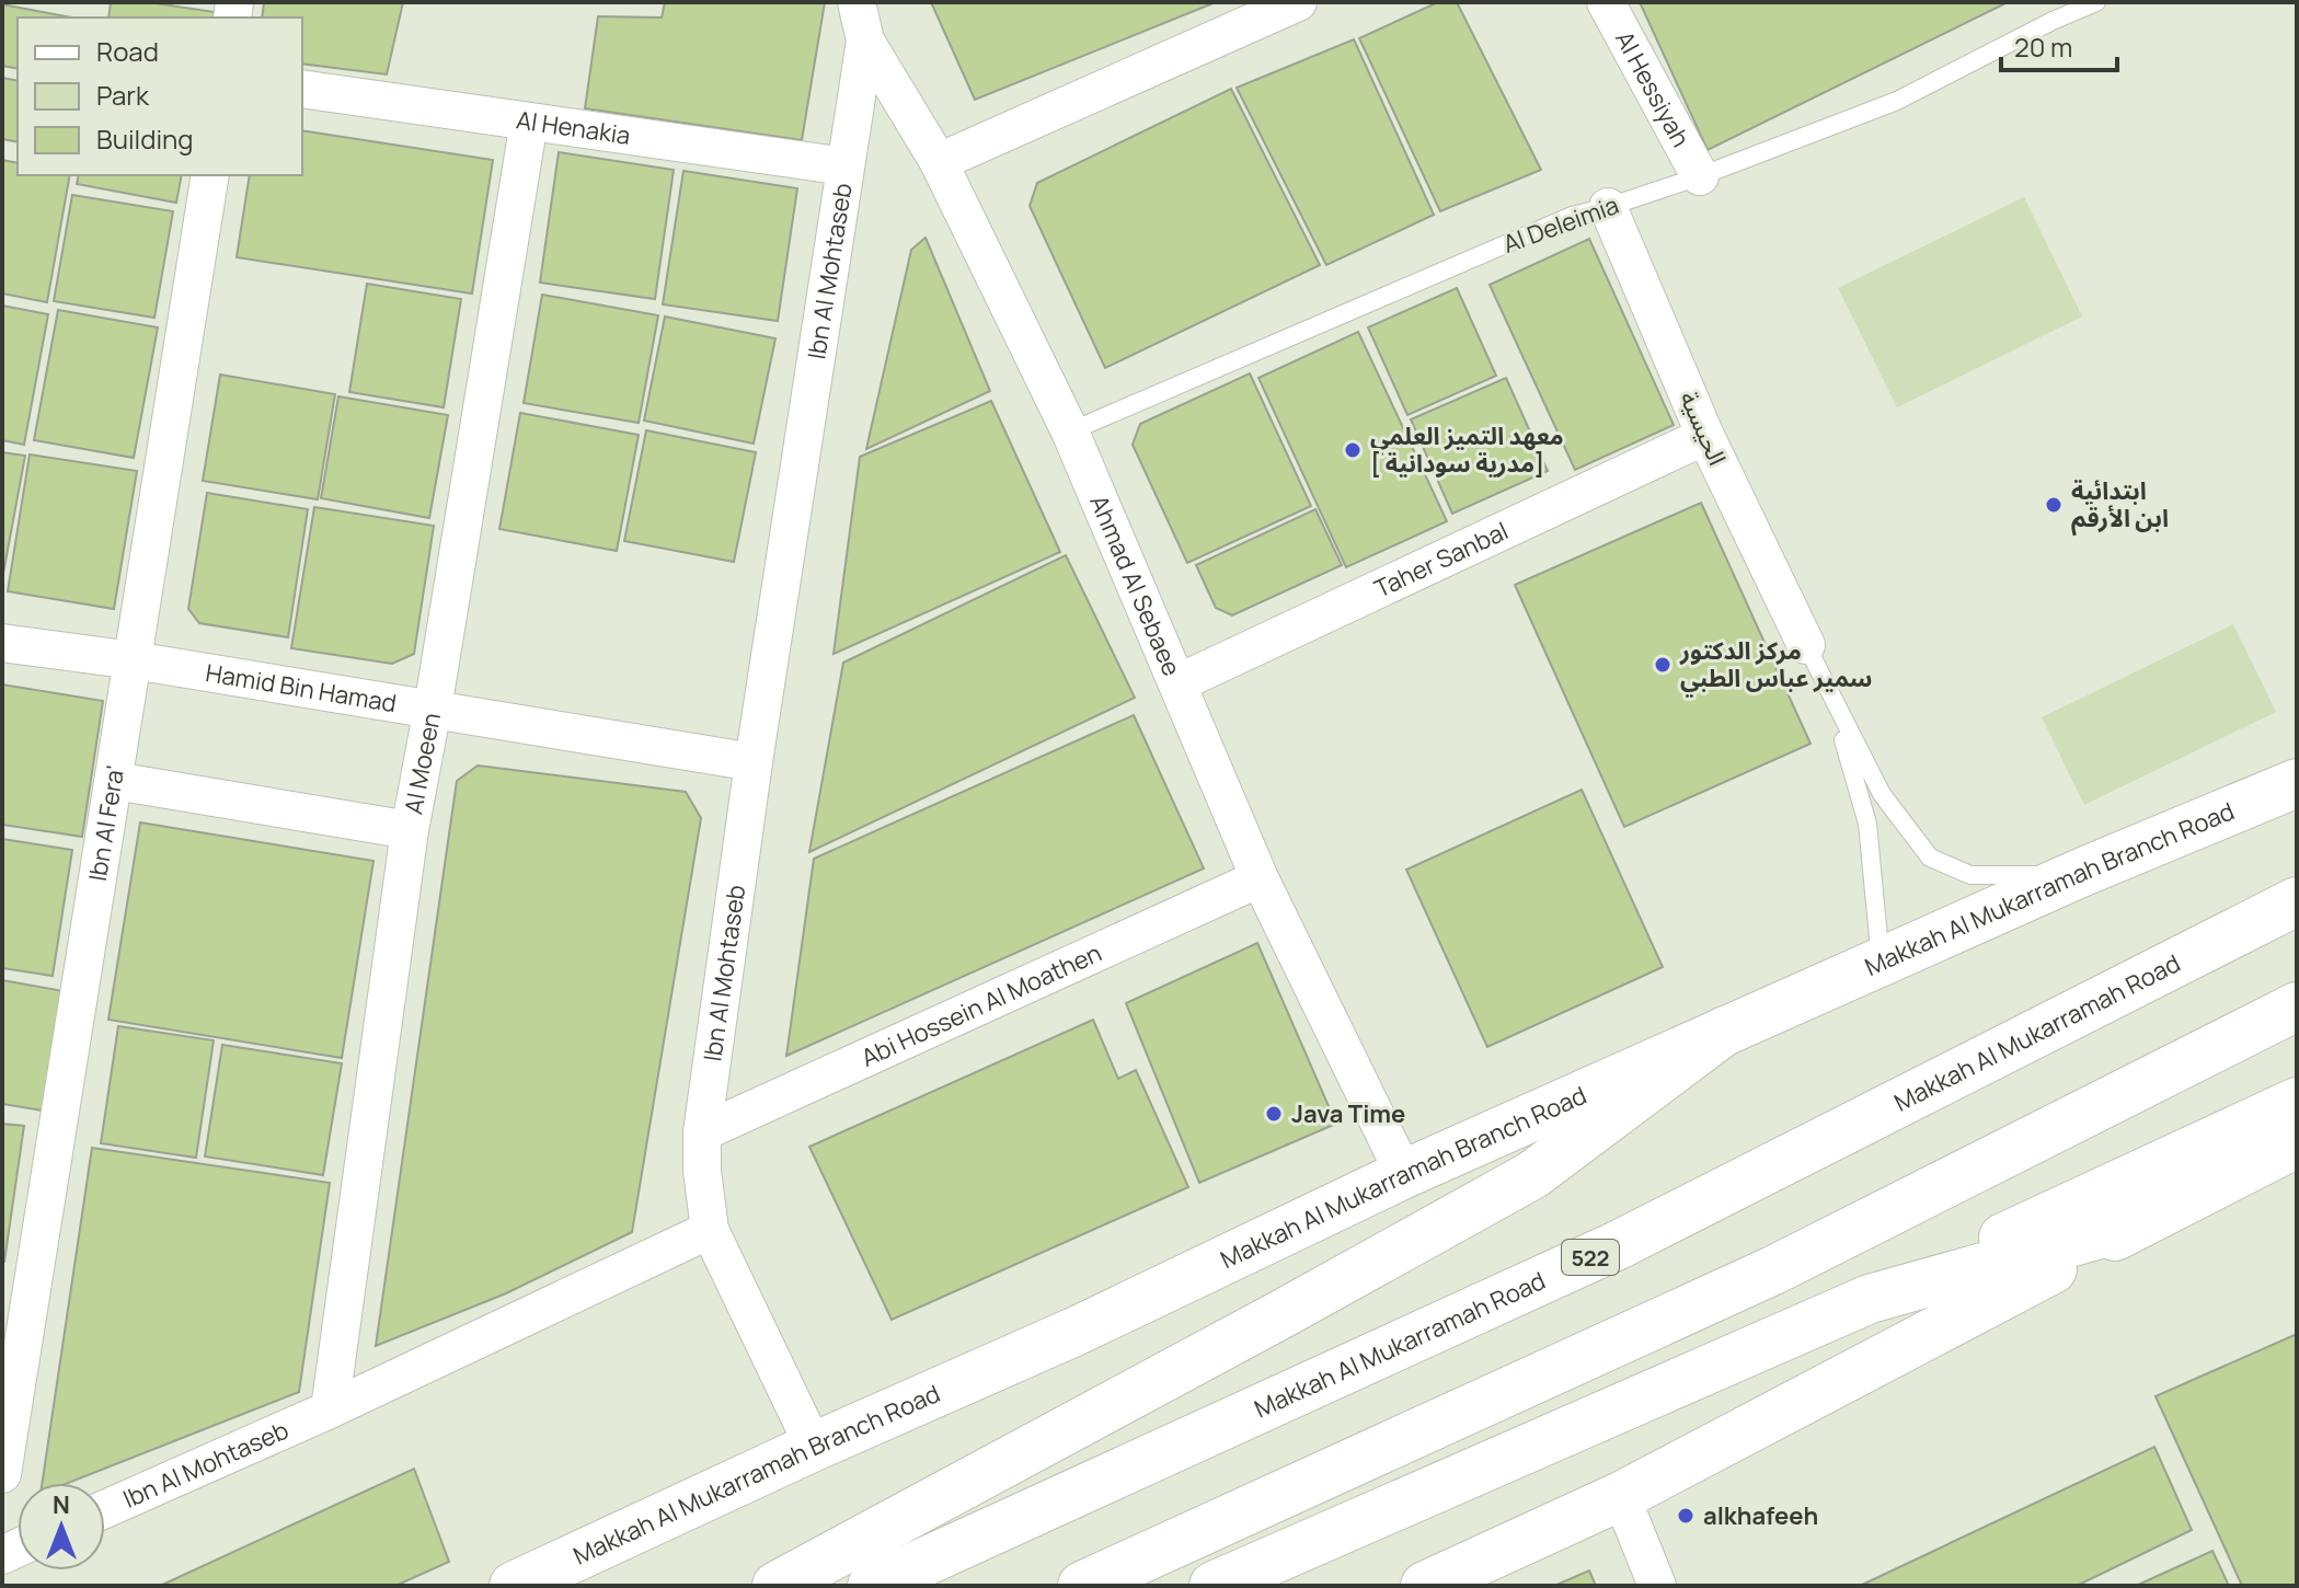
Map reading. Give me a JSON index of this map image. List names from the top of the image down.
{
  "streets": {
    "main road": ["Makkah Al Mukarramah Branch Road", "Makkah Al Mukarramah Road", "522"],
    "street": [
      "Al Hessiyah",
      "Al Henakia",
      "Ibn Al Mohtaseb",
      "الحيسية",
      "Taher Sanbal",
      "Ahmad Al Sebaee",
      "Hamid Bin Hamad",
      "Al Moeen",
      "Ibn Al Fera'",
      "Abi Hossein Al Moathen"
    ],
    "lane": ["Al Deleimia"]
  },
  "crossings": [
    ["Al Hessiyah", "Al Deleimia"],
    ["Al Henakia", "Ibn Al Mohtaseb"],
    ["Al Henakia", "Al Moeen"],
    ["Al Deleimia", "الحيسية"],
    ["Al Deleimia", "Ahmad Al Sebaee"],
    ["Ibn Al Mohtaseb", "Ahmad Al Sebaee"],
    ["Ibn Al Mohtaseb", "Hamid Bin Hamad"],
    ["Ibn Al Mohtaseb", "Al Moeen"],
    ["Ibn Al Mohtaseb", "Abi Hossein Al Moathen"],
    ["الحيسية", "Taher Sanbal"],
    ["Taher Sanbal", "Ahmad Al Sebaee"],
    ["Ahmad Al Sebaee", "Makkah Al Mukarramah Branch Road"],
    ["Ahmad Al Sebaee", "Abi Hossein Al Moathen"],
    ["Hamid Bin Hamad", "Al Moeen"],
    ["Hamid Bin Hamad", "Ibn Al Fera'"]
  ],
  "places": [
    "معهد التميز العلمي [ مدرية سودانية]",
    "ابتدائية ابن الأرقم",
    "مركز الدكتور سمير عباس الطبي",
    "Java Time",
    "alkhafeeh"
  ],
  "legend": ["Road", "Park", "Building"],
  "scale_bar": "20 m",
  "north": "top"
}
